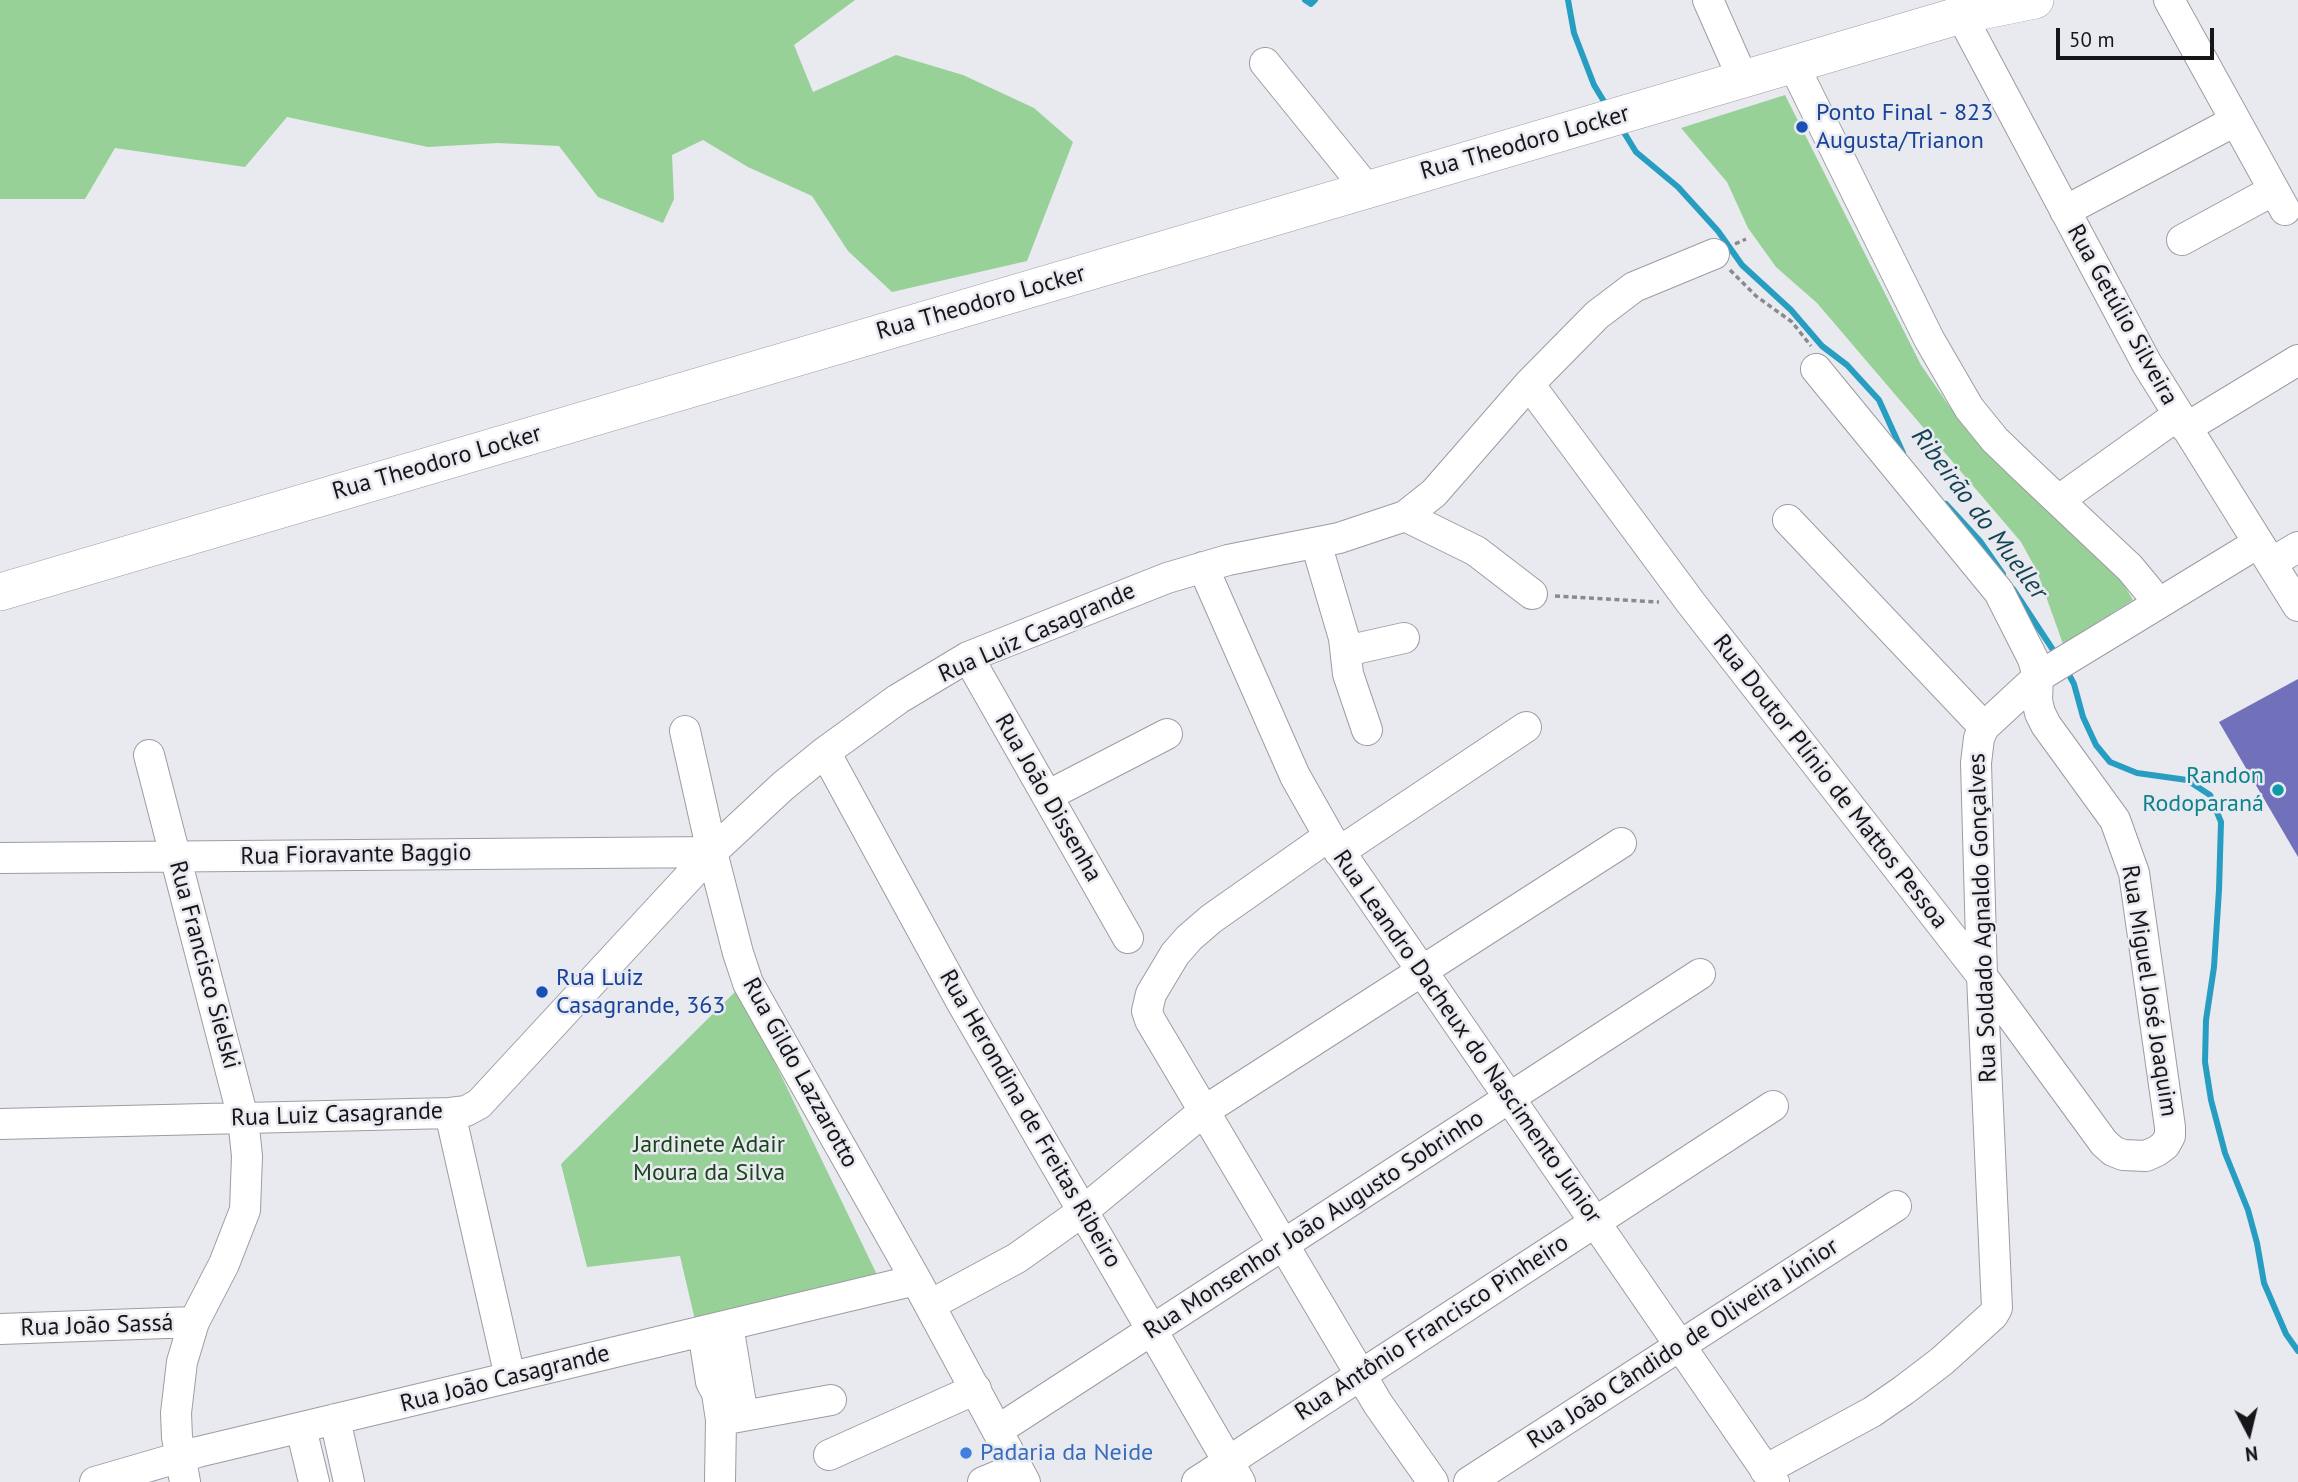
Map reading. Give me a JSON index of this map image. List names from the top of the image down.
{
  "streets": {
    "main road": ["Rua Theodoro Locker"],
    "street": [
      "Rua Getúlio Silveira",
      "Rua Luiz Casagrande",
      "Rua Doutor Plínio de Mattos Pessoa",
      "Rua João Dissenha",
      "Rua Fioravante Baggio",
      "Rua Soldado Agnaldo Gonçalves",
      "Rua Francisco Sielski",
      "Rua Miguel José Joaquim",
      "Rua Leandro Dacheux do Nascimento Júnior",
      "Rua Gildo Lazzarotto",
      "Rua Herondina de Freitas Ribeiro",
      "Rua Monsenhor João Augusto Sobrinho",
      "Rua João Sassá",
      "Rua Antônio Francisco Pinheiro",
      "Rua João Cândido de Oliveira Júnior",
      "Rua João Casagrande"
    ]
  },
  "crossings": [
    ["Rua Theodoro Locker", "Rua Getúlio Silveira"],
    ["Rua Getúlio Silveira", "Rua Soldado Agnaldo Gonçalves"],
    ["Rua Luiz Casagrande", "Rua Doutor Plínio de Mattos Pessoa"],
    ["Rua Luiz Casagrande", "Rua João Dissenha"],
    ["Rua Luiz Casagrande", "Rua Fioravante Baggio"],
    ["Rua Luiz Casagrande", "Rua Francisco Sielski"],
    ["Rua Luiz Casagrande", "Rua Leandro Dacheux do Nascimento Júnior"],
    ["Rua Luiz Casagrande", "Rua Gildo Lazzarotto"],
    ["Rua Luiz Casagrande", "Rua Herondina de Freitas Ribeiro"],
    ["Rua Doutor Plínio de Mattos Pessoa", "Rua Soldado Agnaldo Gonçalves"],
    ["Rua Doutor Plínio de Mattos Pessoa", "Rua Miguel José Joaquim"],
    ["Rua Fioravante Baggio", "Rua Francisco Sielski"],
    ["Rua Fioravante Baggio", "Rua Gildo Lazzarotto"],
    ["Rua Soldado Agnaldo Gonçalves", "Rua Miguel José Joaquim"],
    ["Rua Soldado Agnaldo Gonçalves", "Rua Leandro Dacheux do Nascimento Júnior"],
    ["Rua Francisco Sielski", "Rua João Sassá"],
    ["Rua Francisco Sielski", "Rua João Casagrande"],
    ["Rua Leandro Dacheux do Nascimento Júnior", "Rua Monsenhor João Augusto Sobrinho"],
    ["Rua Leandro Dacheux do Nascimento Júnior", "Rua Antônio Francisco Pinheiro"],
    ["Rua Leandro Dacheux do Nascimento Júnior", "Rua João Cândido de Oliveira Júnior"],
    ["Rua Leandro Dacheux do Nascimento Júnior", "Rua João Casagrande"],
    ["Rua Gildo Lazzarotto", "Rua Monsenhor João Augusto Sobrinho"],
    ["Rua Gildo Lazzarotto", "Rua João Casagrande"],
    ["Rua Herondina de Freitas Ribeiro", "Rua Monsenhor João Augusto Sobrinho"],
    ["Rua Herondina de Freitas Ribeiro", "Rua Antônio Francisco Pinheiro"],
    ["Rua Herondina de Freitas Ribeiro", "Rua João Casagrande"]
  ],
  "water": ["Ribeirão do Mueller"],
  "parks": ["Jardinete Adair Moura da Silva"],
  "places": [
    "Ponto Final - 823 Augusta/Trianon",
    "Randon Rodoparaná",
    "Rua Luiz Casagrande, 363",
    "Padaria da Neide"
  ],
  "scale_bar": "50 m",
  "north": "bottom"
}
